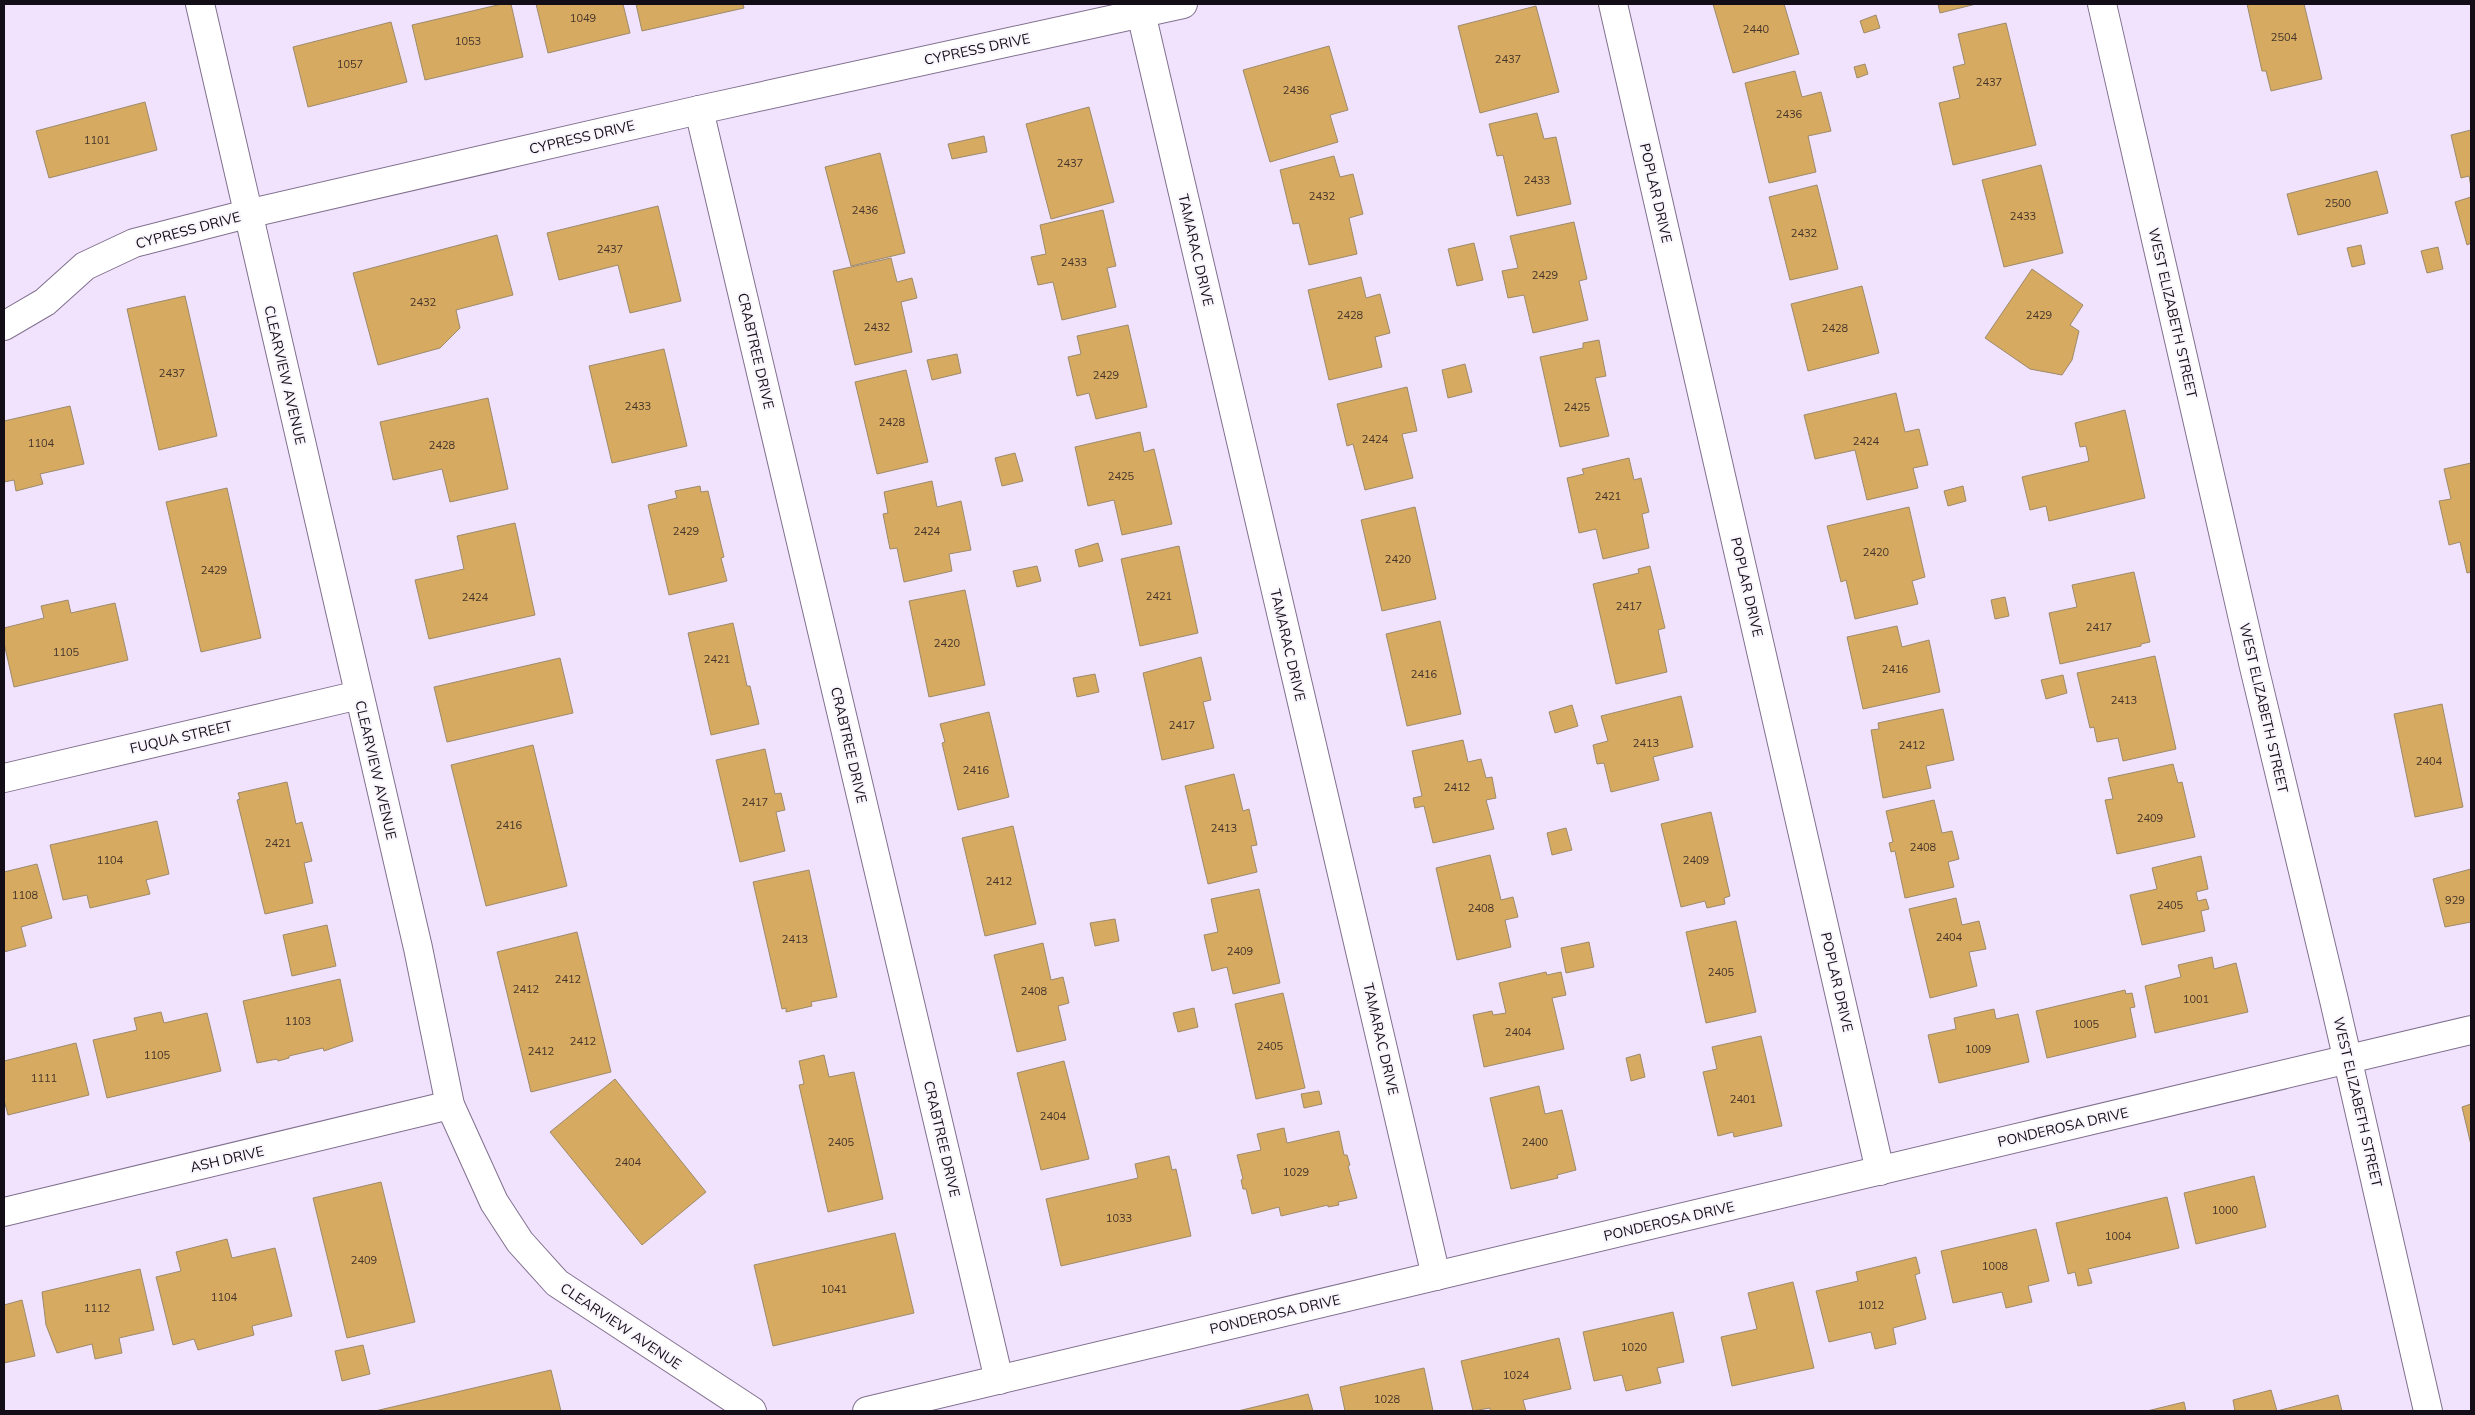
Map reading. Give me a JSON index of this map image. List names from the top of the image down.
{
  "streets": {
    "street": [
      "CYPRESS DRIVE",
      "POPLAR DRIVE",
      "TAMARAC DRIVE",
      "WEST ELIZABETH STREET",
      "CRABTREE DRIVE",
      "CLEARVIEW AVENUE",
      "FUQUA STREET",
      "PONDEROSA DRIVE",
      "ASH DRIVE"
    ]
  },
  "crossings": [
    ["CYPRESS DRIVE", "TAMARAC DRIVE"],
    ["CYPRESS DRIVE", "CRABTREE DRIVE"],
    ["CYPRESS DRIVE", "CLEARVIEW AVENUE"],
    ["POPLAR DRIVE", "PONDEROSA DRIVE"],
    ["TAMARAC DRIVE", "PONDEROSA DRIVE"],
    ["WEST ELIZABETH STREET", "PONDEROSA DRIVE"],
    ["CRABTREE DRIVE", "PONDEROSA DRIVE"],
    ["CLEARVIEW AVENUE", "FUQUA STREET"],
    ["CLEARVIEW AVENUE", "ASH DRIVE"]
  ],
  "house_numbers": [
    "1049",
    "2440",
    "2504",
    "1053",
    "2437",
    "1057",
    "2437",
    "2436",
    "2436",
    "1101",
    "2437",
    "2433",
    "2432",
    "2500",
    "2436",
    "2433",
    "2432",
    "2437",
    "2433",
    "2429",
    "2432",
    "2428",
    "2429",
    "2432",
    "2428",
    "2437",
    "2429",
    "2433",
    "2425",
    "2428",
    "2424",
    "2424",
    "1104",
    "2428",
    "2425",
    "2421",
    "2429",
    "2424",
    "2420",
    "2420",
    "2429",
    "2421",
    "2424",
    "2417",
    "2417",
    "2420",
    "1105",
    "2421",
    "2416",
    "2416",
    "2413",
    "2417",
    "2413",
    "2412",
    "2404",
    "2416",
    "2412",
    "2417",
    "2409",
    "2416",
    "2413",
    "2421",
    "2408",
    "1104",
    "2409",
    "2412",
    "1108",
    "929",
    "2405",
    "2408",
    "2404",
    "2413",
    "2409",
    "2405",
    "2412",
    "2412",
    "2408",
    "1001",
    "1103",
    "1005",
    "2404",
    "2412",
    "2405",
    "1009",
    "2412",
    "1105",
    "1111",
    "2401",
    "2404",
    "2405",
    "2400",
    "2404",
    "1029",
    "1000",
    "1033",
    "1004",
    "2409",
    "1008",
    "1041",
    "1104",
    "1012",
    "1112",
    "1020",
    "1024",
    "1028"
  ]
}
